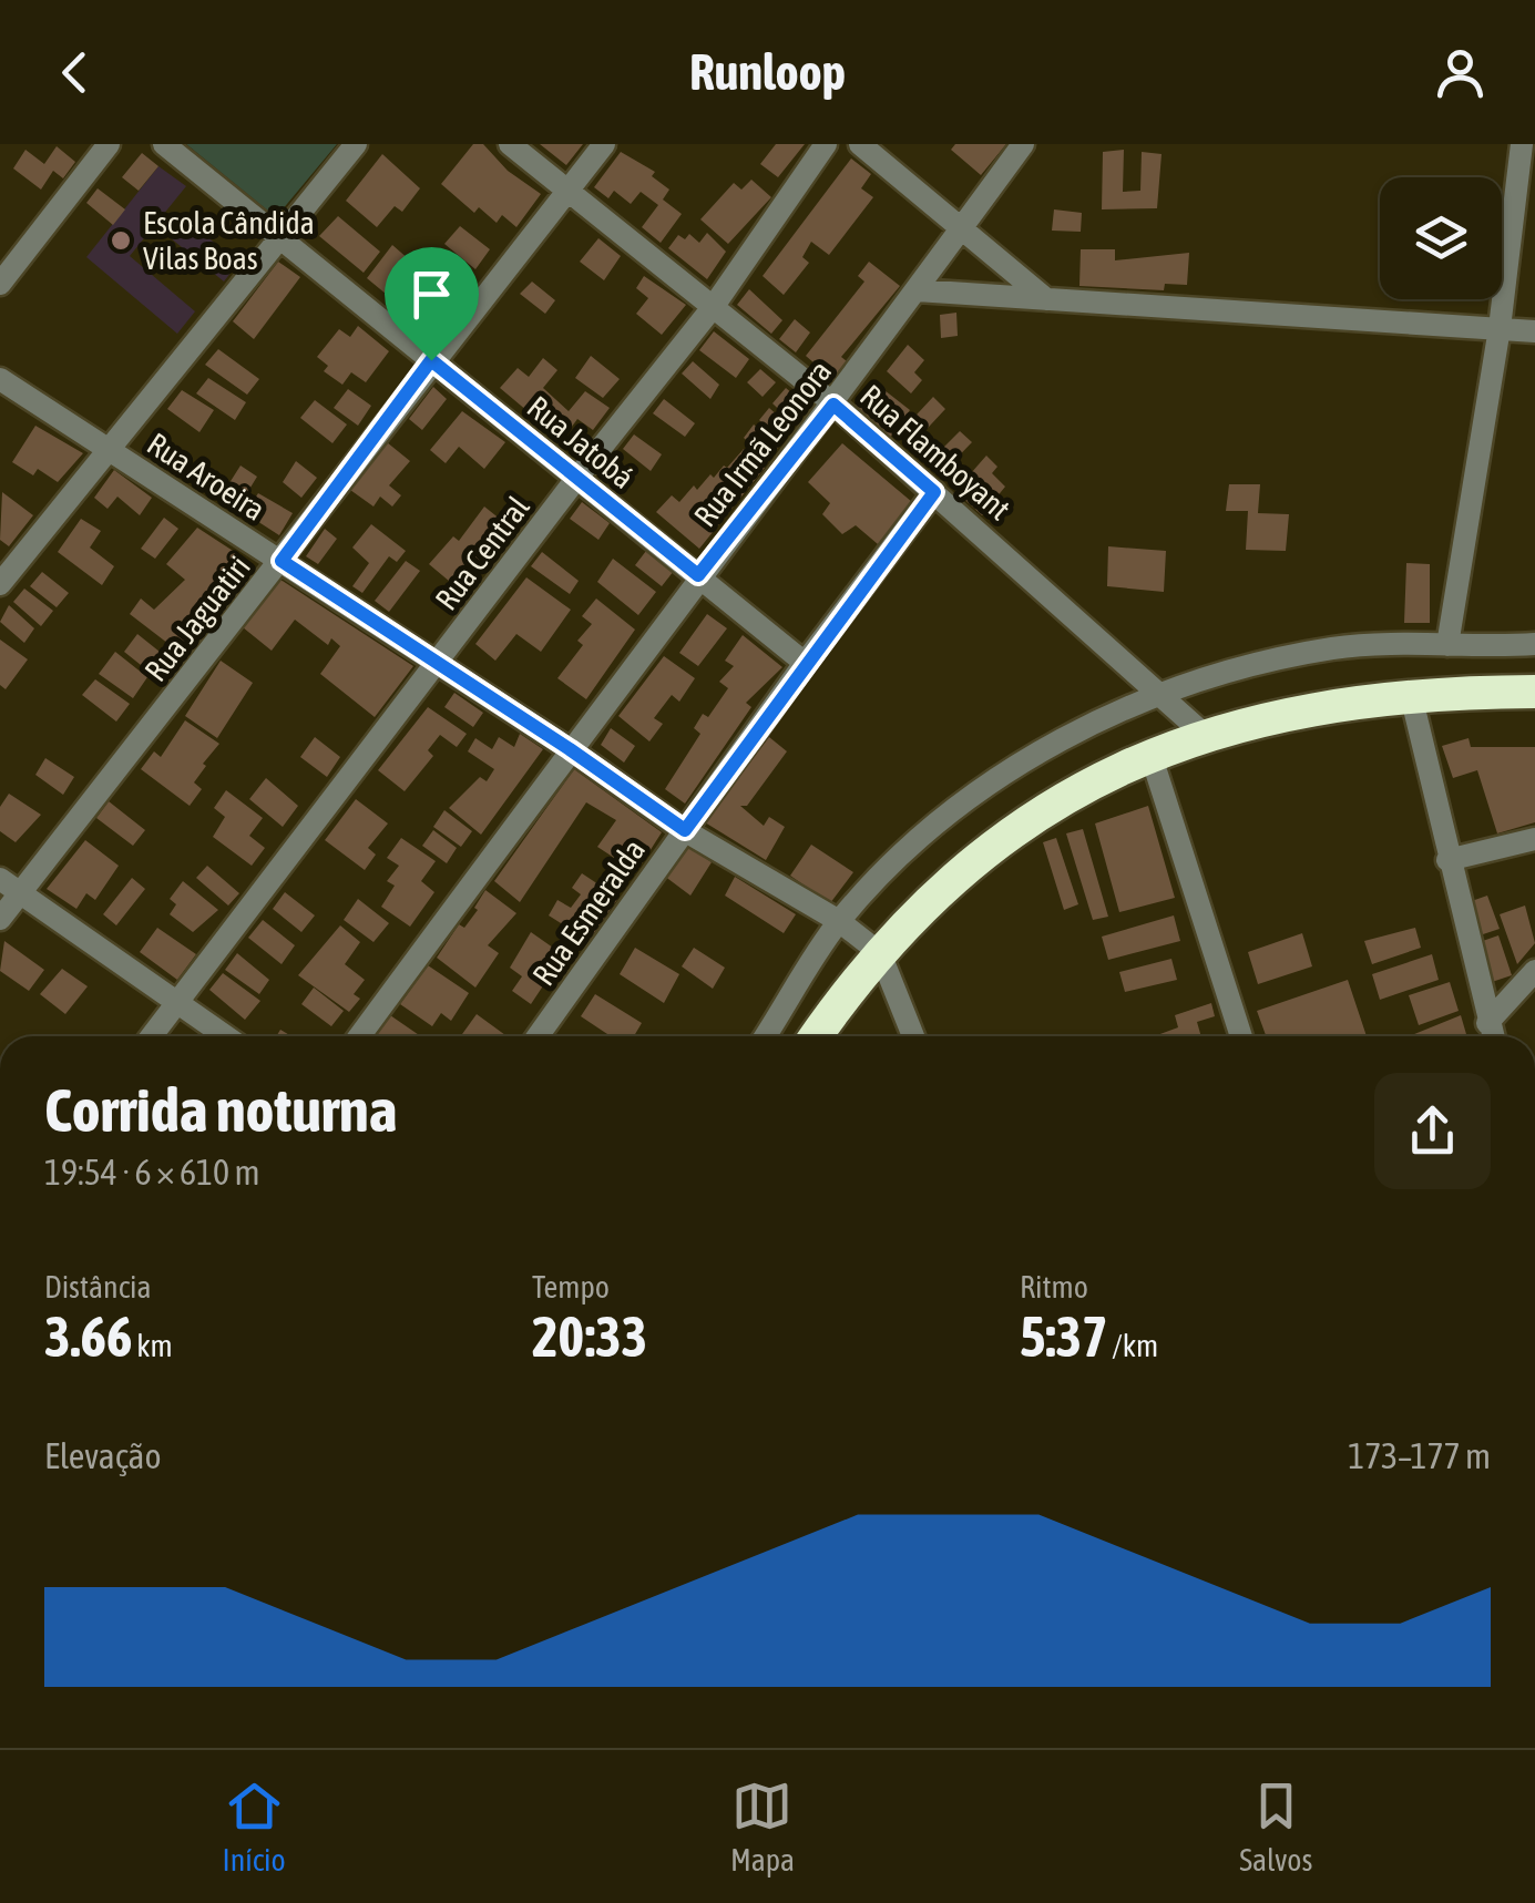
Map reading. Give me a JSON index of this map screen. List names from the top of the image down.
{
  "streets": {
    "street": [
      "Rua Jatobá",
      "Rua Irmã Leonora",
      "Rua Flamboyant",
      "Rua Aroeira",
      "Rua Central",
      "Rua Jaguatiri",
      "Rua Esmeralda"
    ]
  },
  "crossings": [
    ["Rua Jatobá", "Rua Irmã Leonora"],
    ["Rua Jatobá", "Rua Central"],
    ["Rua Jatobá", "Rua Jaguatiri"],
    ["Rua Jatobá", "Rua Esmeralda"],
    ["Rua Irmã Leonora", "Rua Flamboyant"],
    ["Rua Irmã Leonora", "Rua Aroeira"],
    ["Rua Flamboyant", "Rua Central"],
    ["Rua Flamboyant", "Rua Jaguatiri"],
    ["Rua Flamboyant", "Rua Esmeralda"],
    ["Rua Aroeira", "Rua Central"],
    ["Rua Aroeira", "Rua Jaguatiri"],
    ["Rua Aroeira", "Rua Esmeralda"]
  ],
  "places": ["Escola Cândida Vilas Boas"],
  "page": {
    "header": "Runloop",
    "heading": ["Corrida noturna", "19:54 · 6 × 610 m"],
    "stats": [
      ["Distância", "3.66 km"],
      ["Tempo", "20:33"],
      ["Ritmo", "5:37 /km"]
    ],
    "chart": ["Elevação", "173–177 m"],
    "tabs": ["Início", "Mapa", "Salvos"]
  }
}
